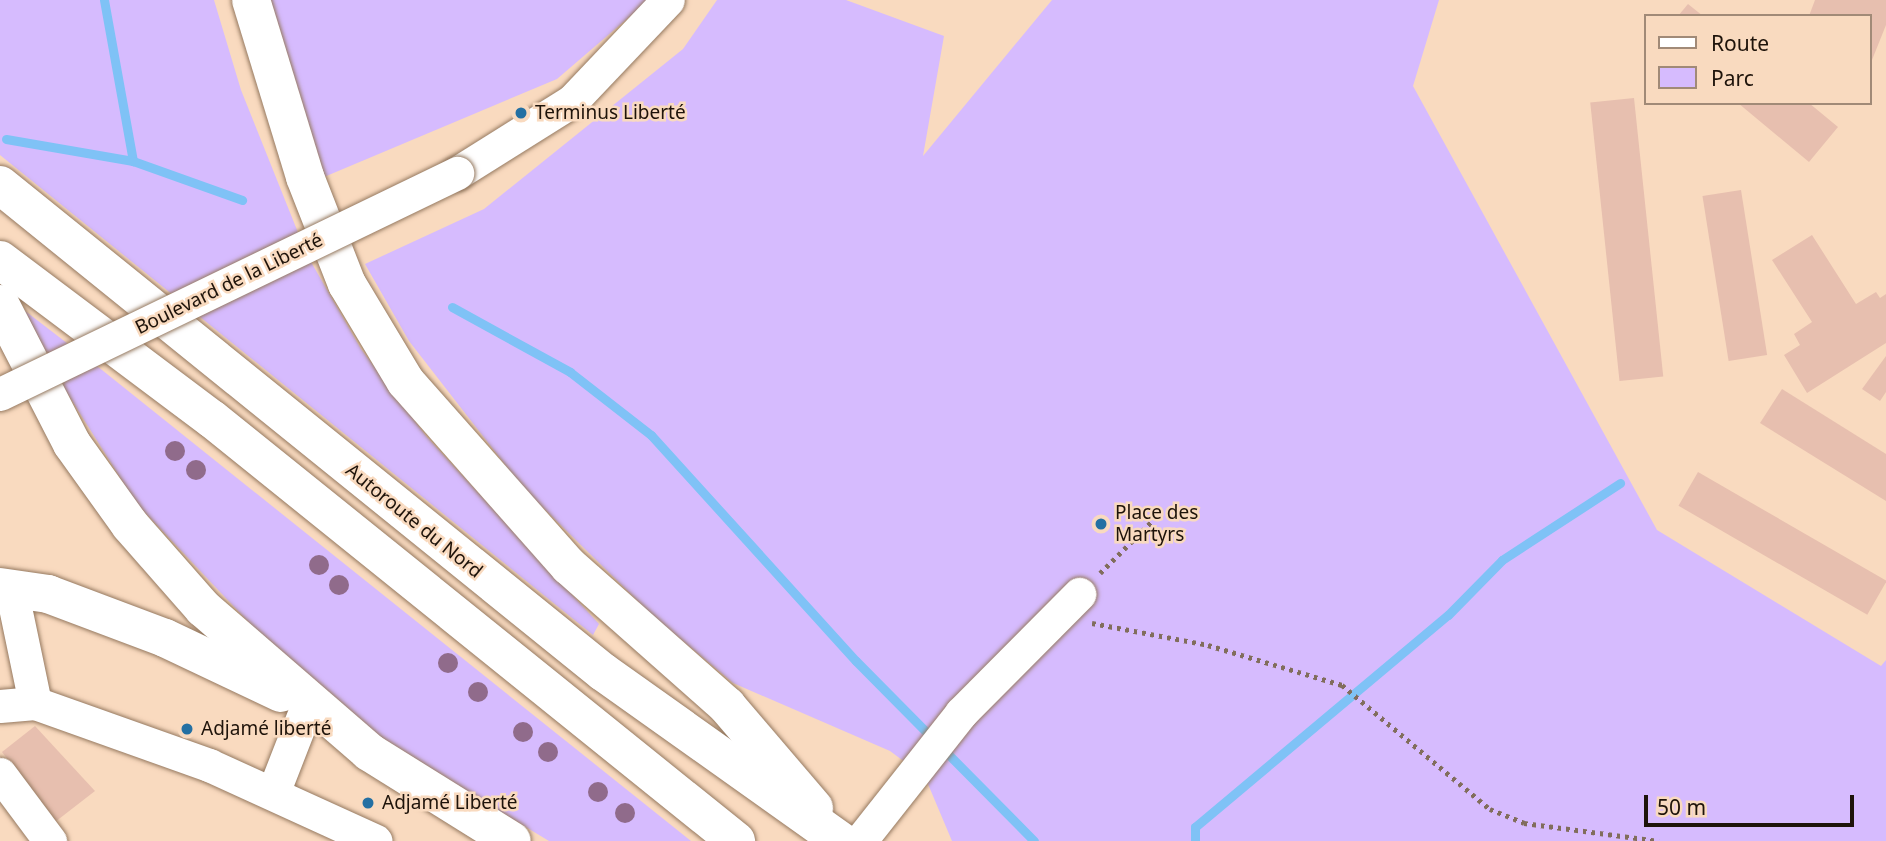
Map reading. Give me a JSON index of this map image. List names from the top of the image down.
{
  "streets": {
    "highway": ["Autoroute du Nord"],
    "street": ["Boulevard de la Liberté"]
  },
  "places": [
    "Terminus Liberté",
    "Place des Martyrs",
    "Adjamé liberté",
    "Adjamé Liberté"
  ],
  "legend": ["Route", "Parc"],
  "scale_bar": "50 m"
}
